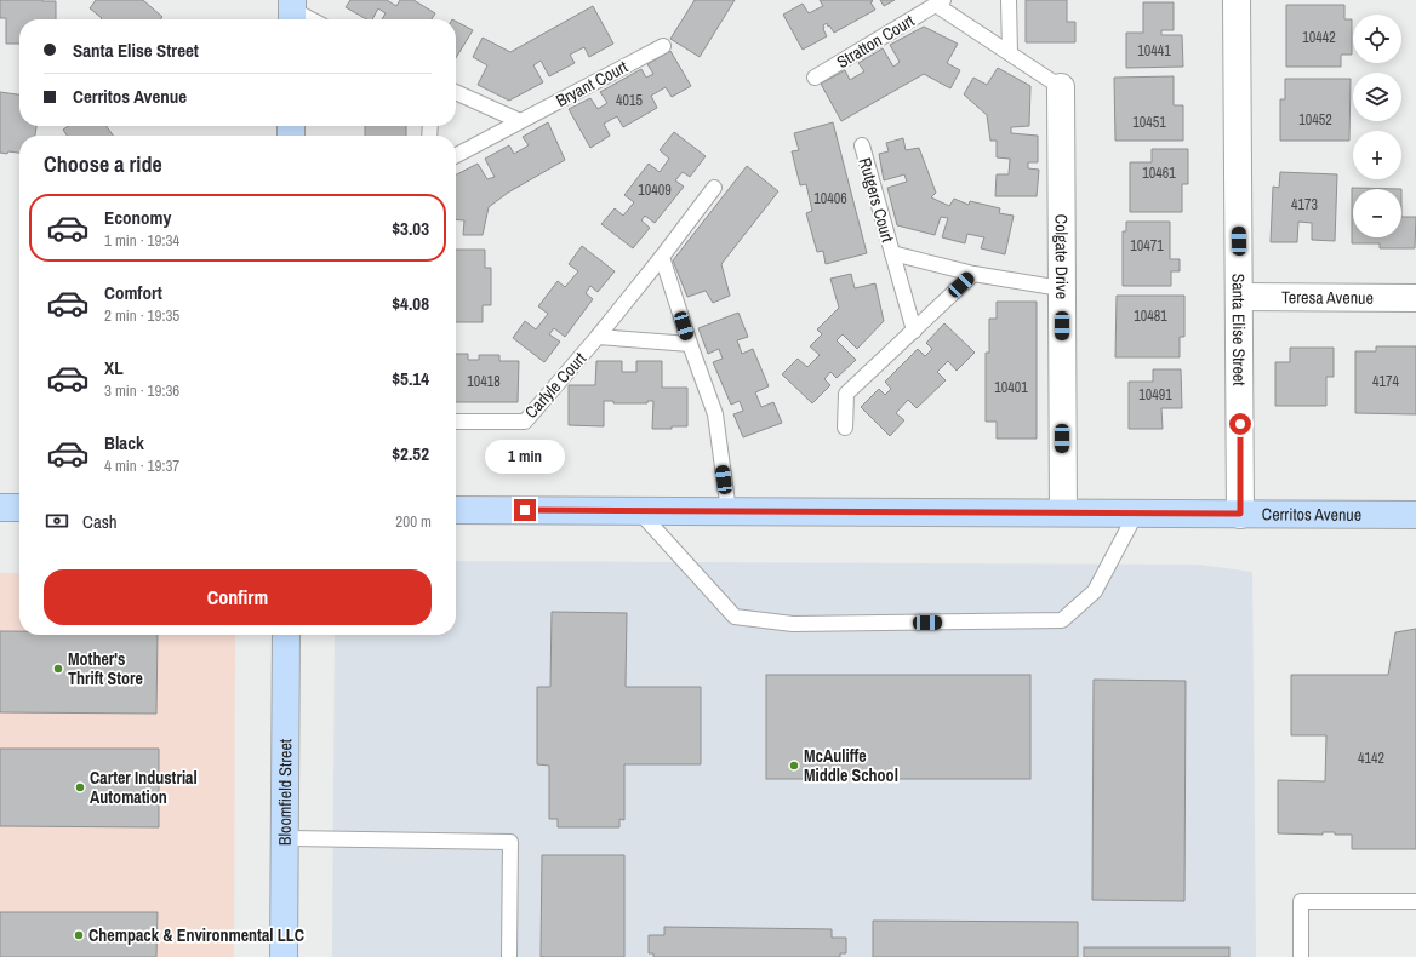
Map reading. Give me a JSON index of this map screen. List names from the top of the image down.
{
  "streets": {
    "main road": ["Cerritos Avenue", "Bloomfield Street"],
    "street": ["Colgate Drive", "Teresa Avenue", "Santa Elise Street"],
    "lane": [
      "Stratton Court",
      "Bryant Court",
      "Rutgers Court",
      "Carlyle Court"
    ]
  },
  "crossings": [
    ["Stratton Court", "Colgate Drive"],
    ["Rutgers Court", "Colgate Drive"],
    ["Colgate Drive", "Cerritos Avenue"],
    ["Teresa Avenue", "Santa Elise Street"],
    ["Santa Elise Street", "Cerritos Avenue"]
  ],
  "places": [
    "Mother's Thrift Store",
    "McAuliffe Middle School",
    "Carter Industrial Automation",
    "Chempack & Environmental LLC"
  ],
  "house_numbers": [
    "10442",
    "10441",
    "4015",
    "10452",
    "10451",
    "10461",
    "10409",
    "10406",
    "4173",
    "10471",
    "10481",
    "10418",
    "4174",
    "10401",
    "10491",
    "4142"
  ],
  "page": {
    "map_buttons": ["+", "−"],
    "banner": ["Santa Elise Street", "Cerritos Avenue"],
    "heading": "Choose a ride",
    "list": [
      {
        "name": "Economy",
        "note": "1 min · 19:34",
        "value": "$3.03"
      },
      {
        "name": "Comfort",
        "note": "2 min · 19:35",
        "value": "$4.08"
      },
      {
        "name": "XL",
        "note": "3 min · 19:36",
        "value": "$5.14"
      },
      {
        "name": "Black",
        "note": "4 min · 19:37",
        "value": "$2.52"
      }
    ],
    "bubble": "1 min",
    "pay": ["Cash", "200 m"],
    "buttons": "Confirm"
  }
}
